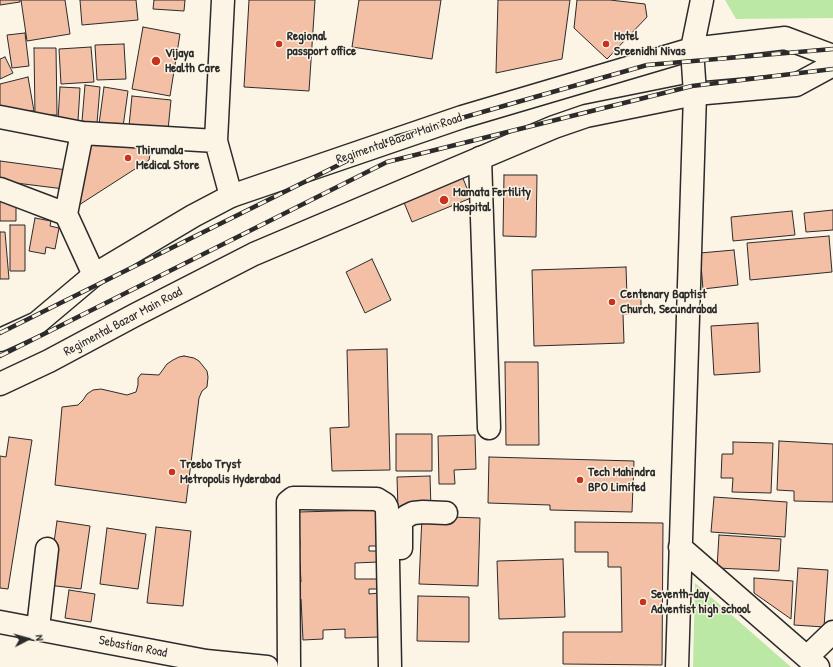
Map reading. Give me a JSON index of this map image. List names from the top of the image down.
{
  "streets": {
    "street": ["Regimental Bazar Main Road", "Sebastian Road"]
  },
  "places": [
    "Regional passport office",
    "Hotel Sreenidhi Nivas",
    "Vijaya Health Care",
    "Thirumala Medical Store",
    "Mamata Fertility Hospital",
    "Centenary Baptist Church, Secundrabad",
    "Treebo Tryst Metropolis Hyderabad",
    "Tech Mahindra BPO Limited",
    "Seventh-day Adventist high school"
  ],
  "north": "right"
}
